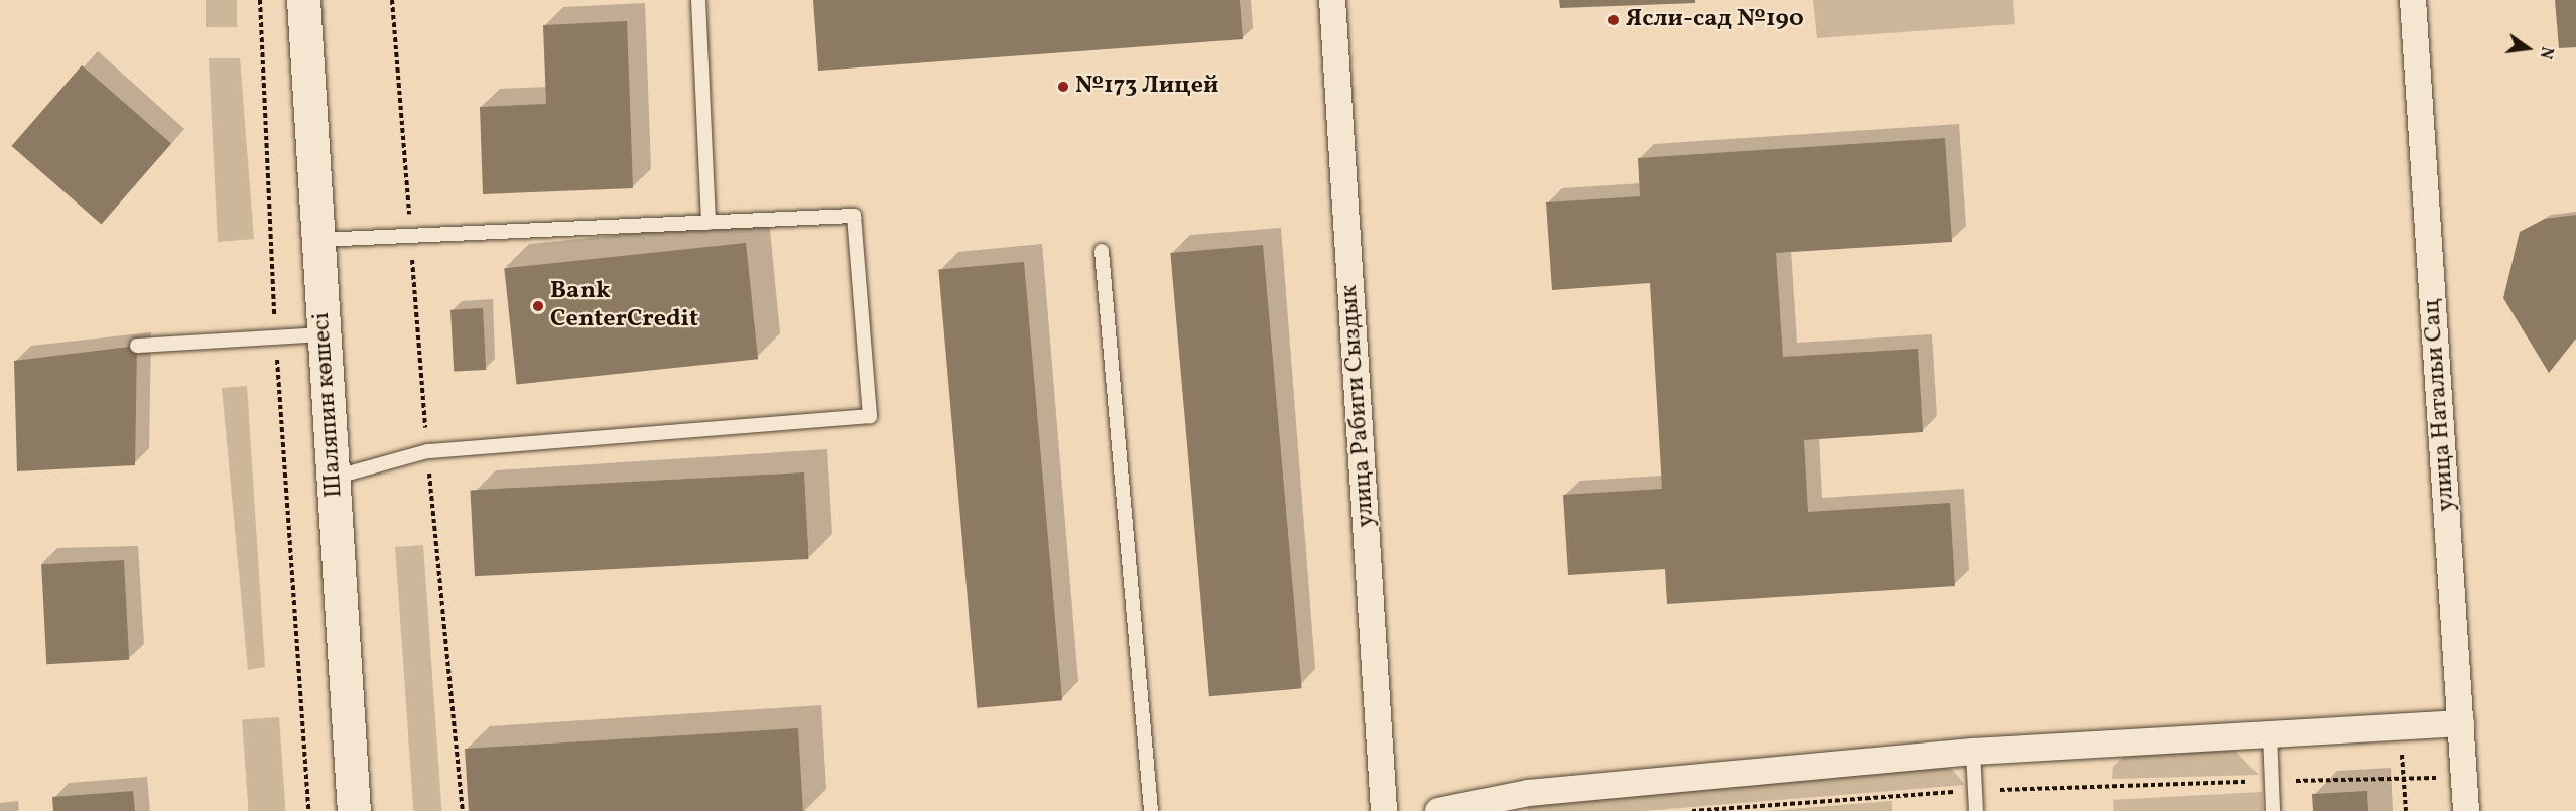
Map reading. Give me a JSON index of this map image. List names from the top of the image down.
{
  "streets": {
    "main road": ["Шаляпин көшесі"],
    "street": ["улица Натальи Сац", "улица Рабиги Сыздык"]
  },
  "places": ["Ясли-сад №190", "№173 Лицей", "Bank CenterCredit"],
  "north": "right"
}
